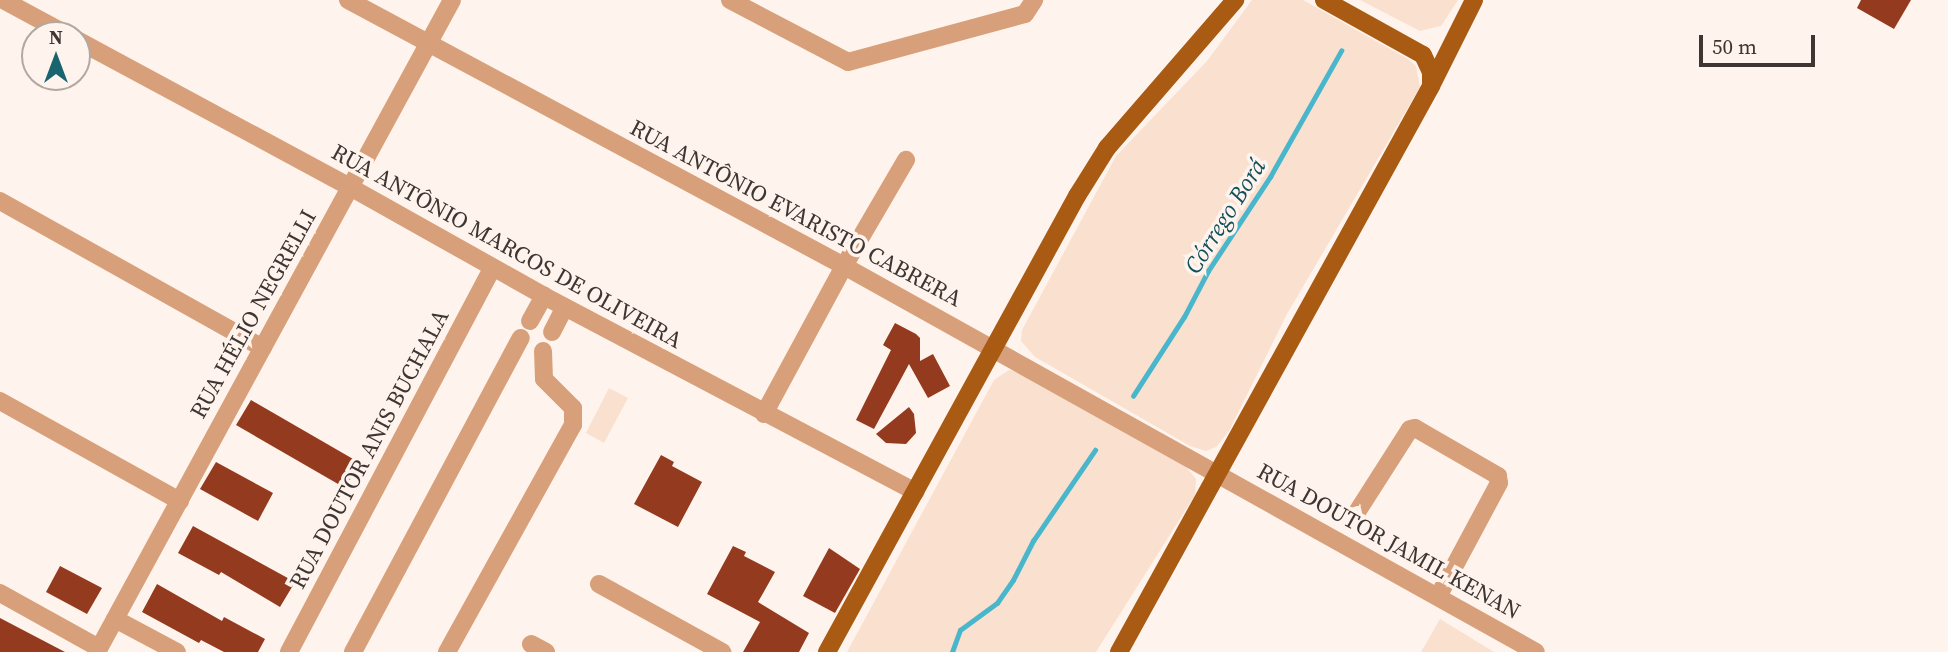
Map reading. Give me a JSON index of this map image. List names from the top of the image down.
{
  "streets": {
    "street": [
      "RUA ANTÔNIO EVARISTO CABRERA",
      "RUA ANTÔNIO MARCOS DE OLIVEIRA",
      "RUA HÉLIO NEGRELLI",
      "RUA DOUTOR ANIS BUCHALA",
      "RUA DOUTOR JAMIL KENAN"
    ]
  },
  "crossings": [
    ["RUA ANTÔNIO EVARISTO CABRERA", "RUA HÉLIO NEGRELLI"],
    ["RUA ANTÔNIO EVARISTO CABRERA", "RUA DOUTOR JAMIL KENAN"],
    ["RUA ANTÔNIO MARCOS DE OLIVEIRA", "RUA HÉLIO NEGRELLI"],
    ["RUA ANTÔNIO MARCOS DE OLIVEIRA", "RUA DOUTOR ANIS BUCHALA"]
  ],
  "water": ["Córrego Borá"],
  "scale_bar": "50 m",
  "north": "top"
}
